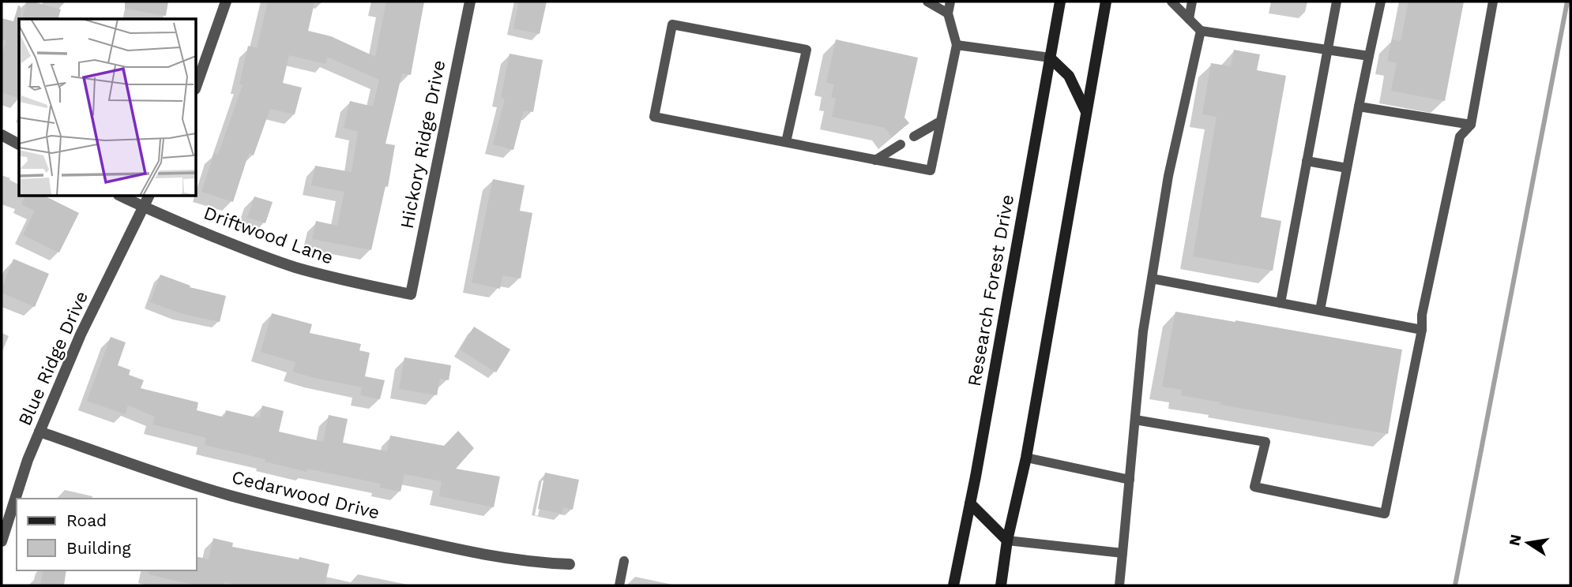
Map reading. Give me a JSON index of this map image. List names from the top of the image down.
{
  "streets": {
    "main road": ["Research Forest Drive"],
    "street": [
      "Hickory Ridge Drive",
      "Driftwood Lane",
      "Blue Ridge Drive",
      "Cedarwood Drive"
    ]
  },
  "crossings": [
    ["Hickory Ridge Drive", "Driftwood Lane"],
    ["Driftwood Lane", "Blue Ridge Drive"],
    ["Blue Ridge Drive", "Cedarwood Drive"]
  ],
  "legend": ["Road", "Building"],
  "north": "left"
}
